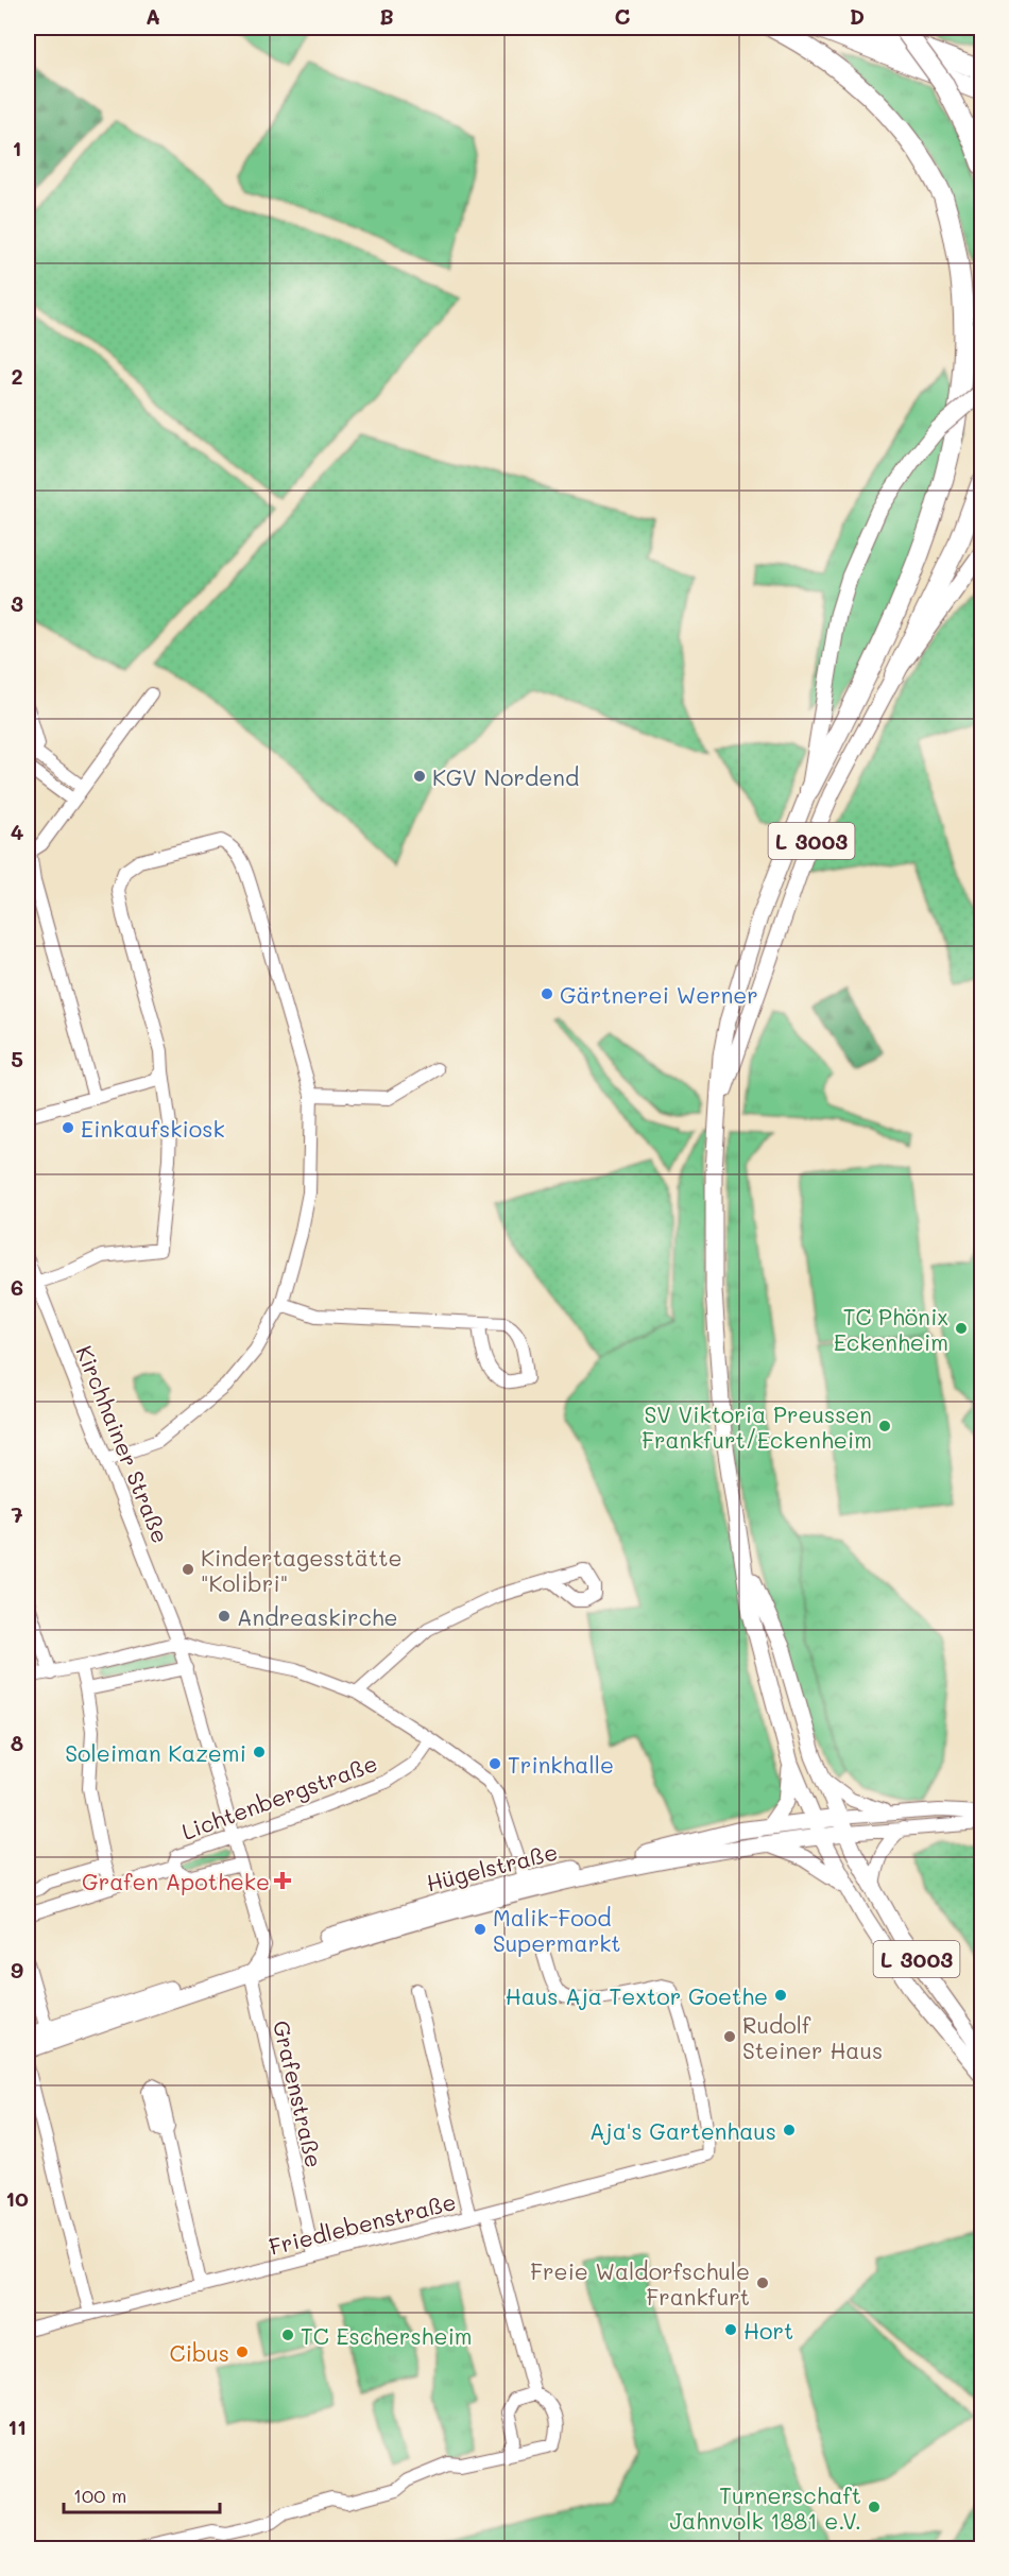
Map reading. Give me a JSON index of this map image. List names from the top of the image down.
{
  "streets": {
    "main road": ["L 3003", "Hügelstraße"],
    "street": [
      "Kirchhainer Straße",
      "Lichtenbergstraße",
      "Grafenstraße",
      "Friedlebenstraße"
    ]
  },
  "crossings": [
    ["L 3003", "Hügelstraße"],
    ["Hügelstraße", "Grafenstraße"],
    ["Grafenstraße", "Friedlebenstraße"]
  ],
  "places": {
    "other": [
      "KGV Nordend",
      "Gärtnerei Werner",
      "Einkaufskiosk",
      "TC Phönix Eckenheim",
      "SV Viktoria Preussen Frankfurt/Eckenheim",
      "Kindertagesstätte \"Kolibri\"",
      "Andreaskirche",
      "Soleiman Kazemi",
      "Trinkhalle",
      "Malik-Food Supermarkt",
      "Haus Aja Textor Goethe",
      "Rudolf Steiner Haus",
      "Aja's Gartenhaus",
      "Freie Waldorfschule Frankfurt",
      "Hort",
      "TC Eschersheim",
      "Cibus",
      "Turnerschaft Jahnvolk 1881 e.V."
    ],
    "health": ["Grafen Apotheke"]
  },
  "scale_bar": "100 m",
  "grid": {
    "columns": [
      "A",
      "B",
      "C",
      "D"
    ],
    "rows": [
      "1",
      "2",
      "3",
      "4",
      "5",
      "6",
      "7",
      "8",
      "9",
      "10",
      "11"
    ]
  }
}
